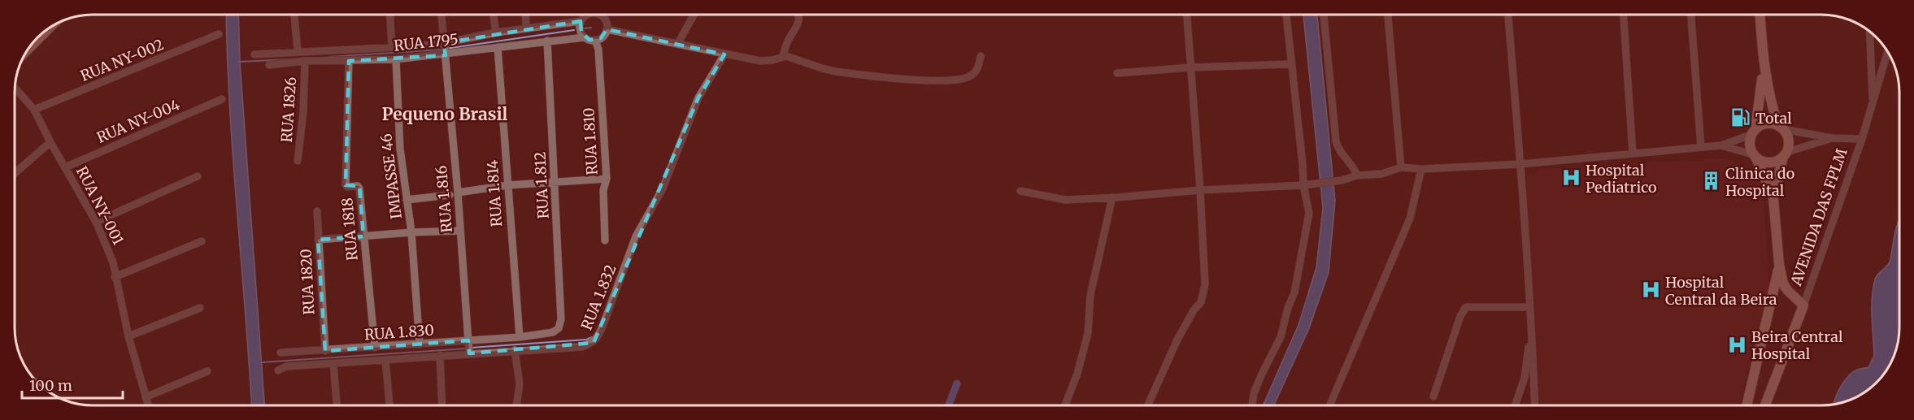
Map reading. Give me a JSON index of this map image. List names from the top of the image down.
{
  "streets": {
    "street": [
      "RUA 1795",
      "RUA NY-002",
      "RUA 1826",
      "RUA NY-004",
      "RUA 1.810",
      "IMPASSE 46",
      "RUA 1.812",
      "RUA 1.814",
      "RUA 1.816",
      "RUA NY-001",
      "AVENIDA DAS FPLM",
      "RUA 1818",
      "RUA 1820",
      "RUA 1.832",
      "RUA 1.830"
    ]
  },
  "crossings": [
    ["RUA 1795", "RUA 1826"],
    ["RUA 1795", "IMPASSE 46"],
    ["RUA 1795", "RUA 1.812"],
    ["RUA 1795", "RUA 1.814"],
    ["RUA 1795", "RUA 1.816"],
    ["RUA 1795", "RUA 1818"],
    ["RUA NY-002", "RUA NY-001"],
    ["RUA NY-004", "RUA NY-001"],
    ["IMPASSE 46", "RUA 1.830"],
    ["RUA 1.812", "RUA 1.830"],
    ["RUA 1.814", "RUA 1.830"],
    ["RUA 1.816", "RUA 1.832"],
    ["RUA 1.816", "RUA 1.830"],
    ["RUA 1818", "RUA 1.830"],
    ["RUA 1820", "RUA 1.830"]
  ],
  "districts": ["Pequeno Brasil"],
  "places": {
    "fuel station": ["Total"],
    "hospital": ["Hospital Pediatrico", "Hospital Central da Beira", "Beira Central Hospital"],
    "building": ["Clinica do Hospital"]
  },
  "scale_bar": "100 m"
}
